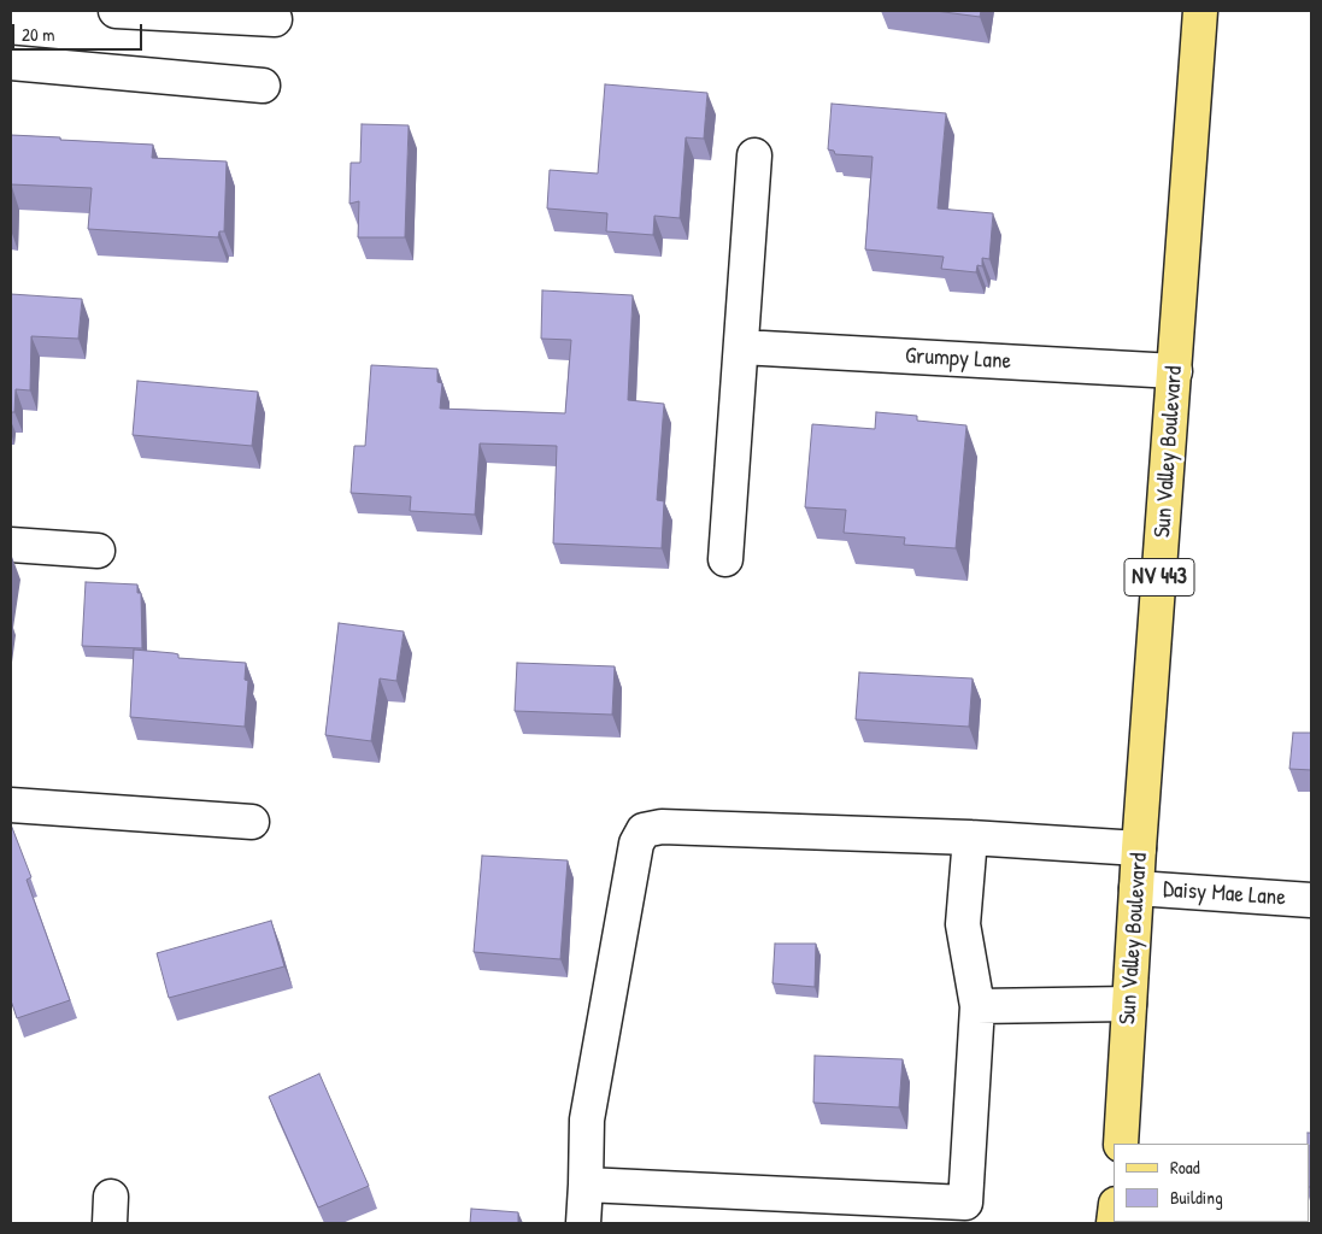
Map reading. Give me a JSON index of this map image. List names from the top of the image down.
{
  "streets": {
    "main road": ["Sun Valley Boulevard", "NV 443"],
    "street": ["Grumpy Lane", "Daisy Mae Lane"]
  },
  "crossings": [
    ["Grumpy Lane", "Sun Valley Boulevard"],
    ["Sun Valley Boulevard", "Daisy Mae Lane"]
  ],
  "legend": ["Road", "Building"],
  "scale_bar": "20 m"
}
